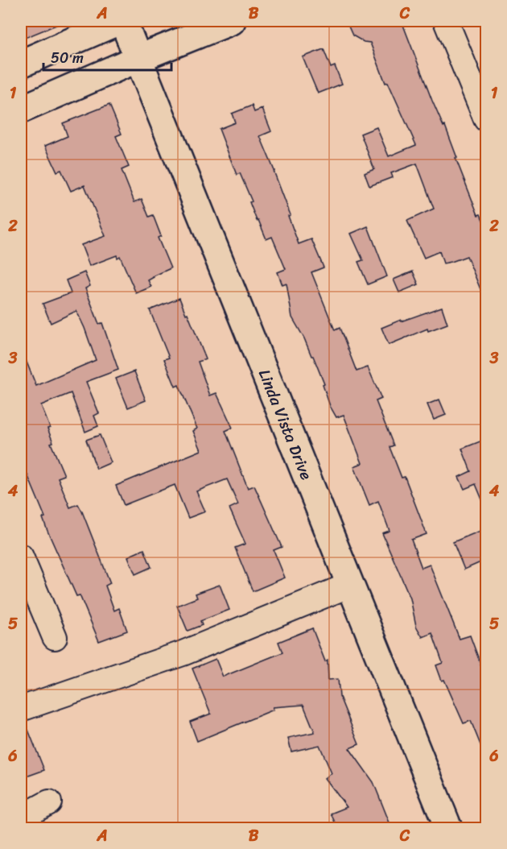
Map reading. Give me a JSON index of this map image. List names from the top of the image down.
{
  "streets": {
    "main road": ["Linda Vista Drive"]
  },
  "scale_bar": "50 m",
  "grid": {
    "columns": ["A", "B", "C"],
    "rows": [
      "1",
      "2",
      "3",
      "4",
      "5",
      "6"
    ]
  }
}
